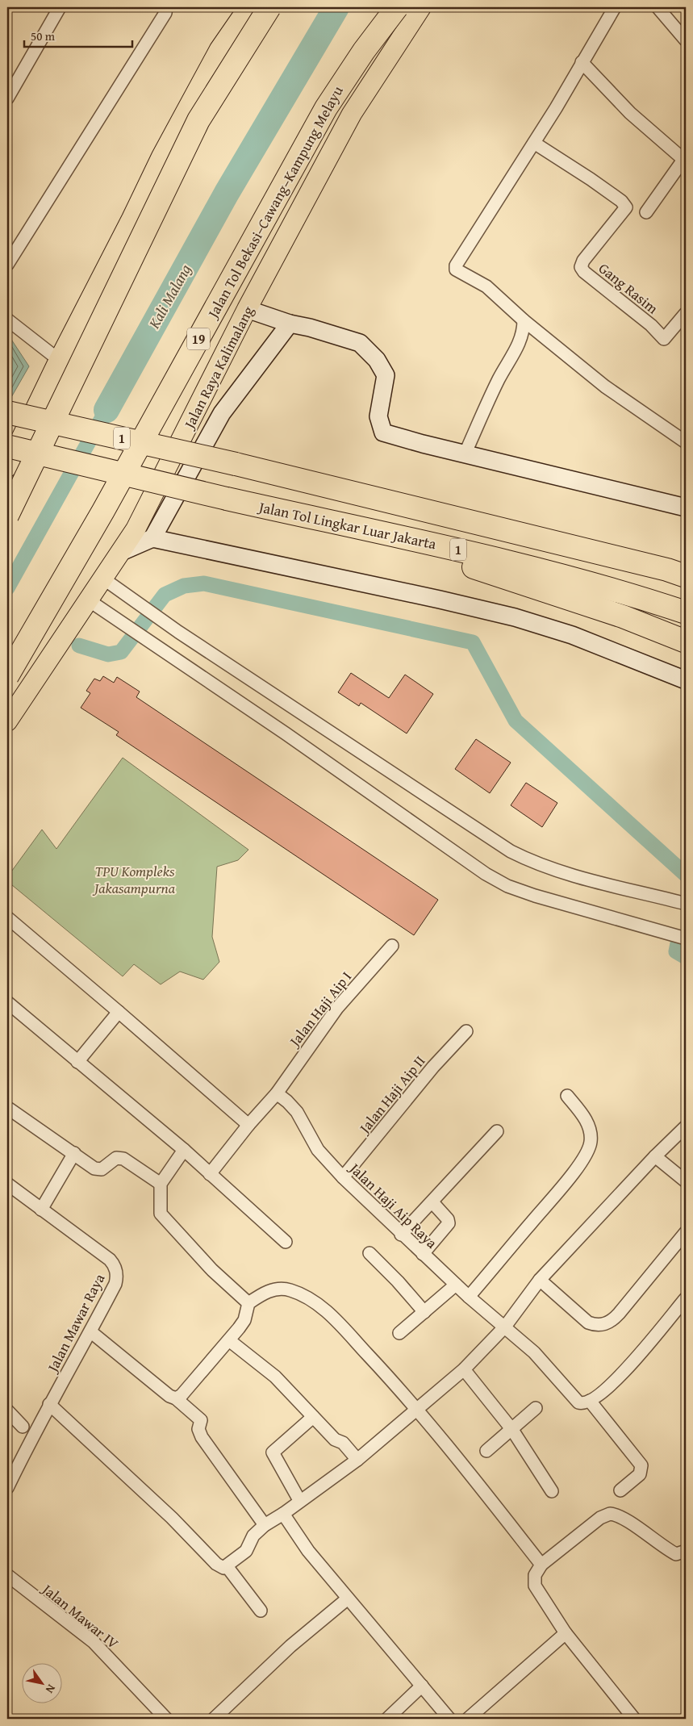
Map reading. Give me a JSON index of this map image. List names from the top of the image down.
{
  "streets": {
    "highway": [
      "Jalan Tol Bekasi–Cawang–Kampung Melayu",
      "19",
      "1",
      "Jalan Tol Lingkar Luar Jakarta"
    ],
    "main road": ["Jalan Raya Kalimalang"],
    "street": [
      "Gang Rasim",
      "Jalan Haji Aip I",
      "Jalan Haji Aip II",
      "Jalan Haji Aip Raya",
      "Jalan Mawar Raya",
      "Jalan Mawar IV"
    ]
  },
  "crossings": [
    ["Jalan Haji Aip I", "Jalan Haji Aip Raya"],
    ["Jalan Haji Aip II", "Jalan Haji Aip Raya"]
  ],
  "water": ["Kali Malang"],
  "parks": ["TPU Kompleks Jakasampurna"],
  "scale_bar": "50 m",
  "north": "bottom right"
}
